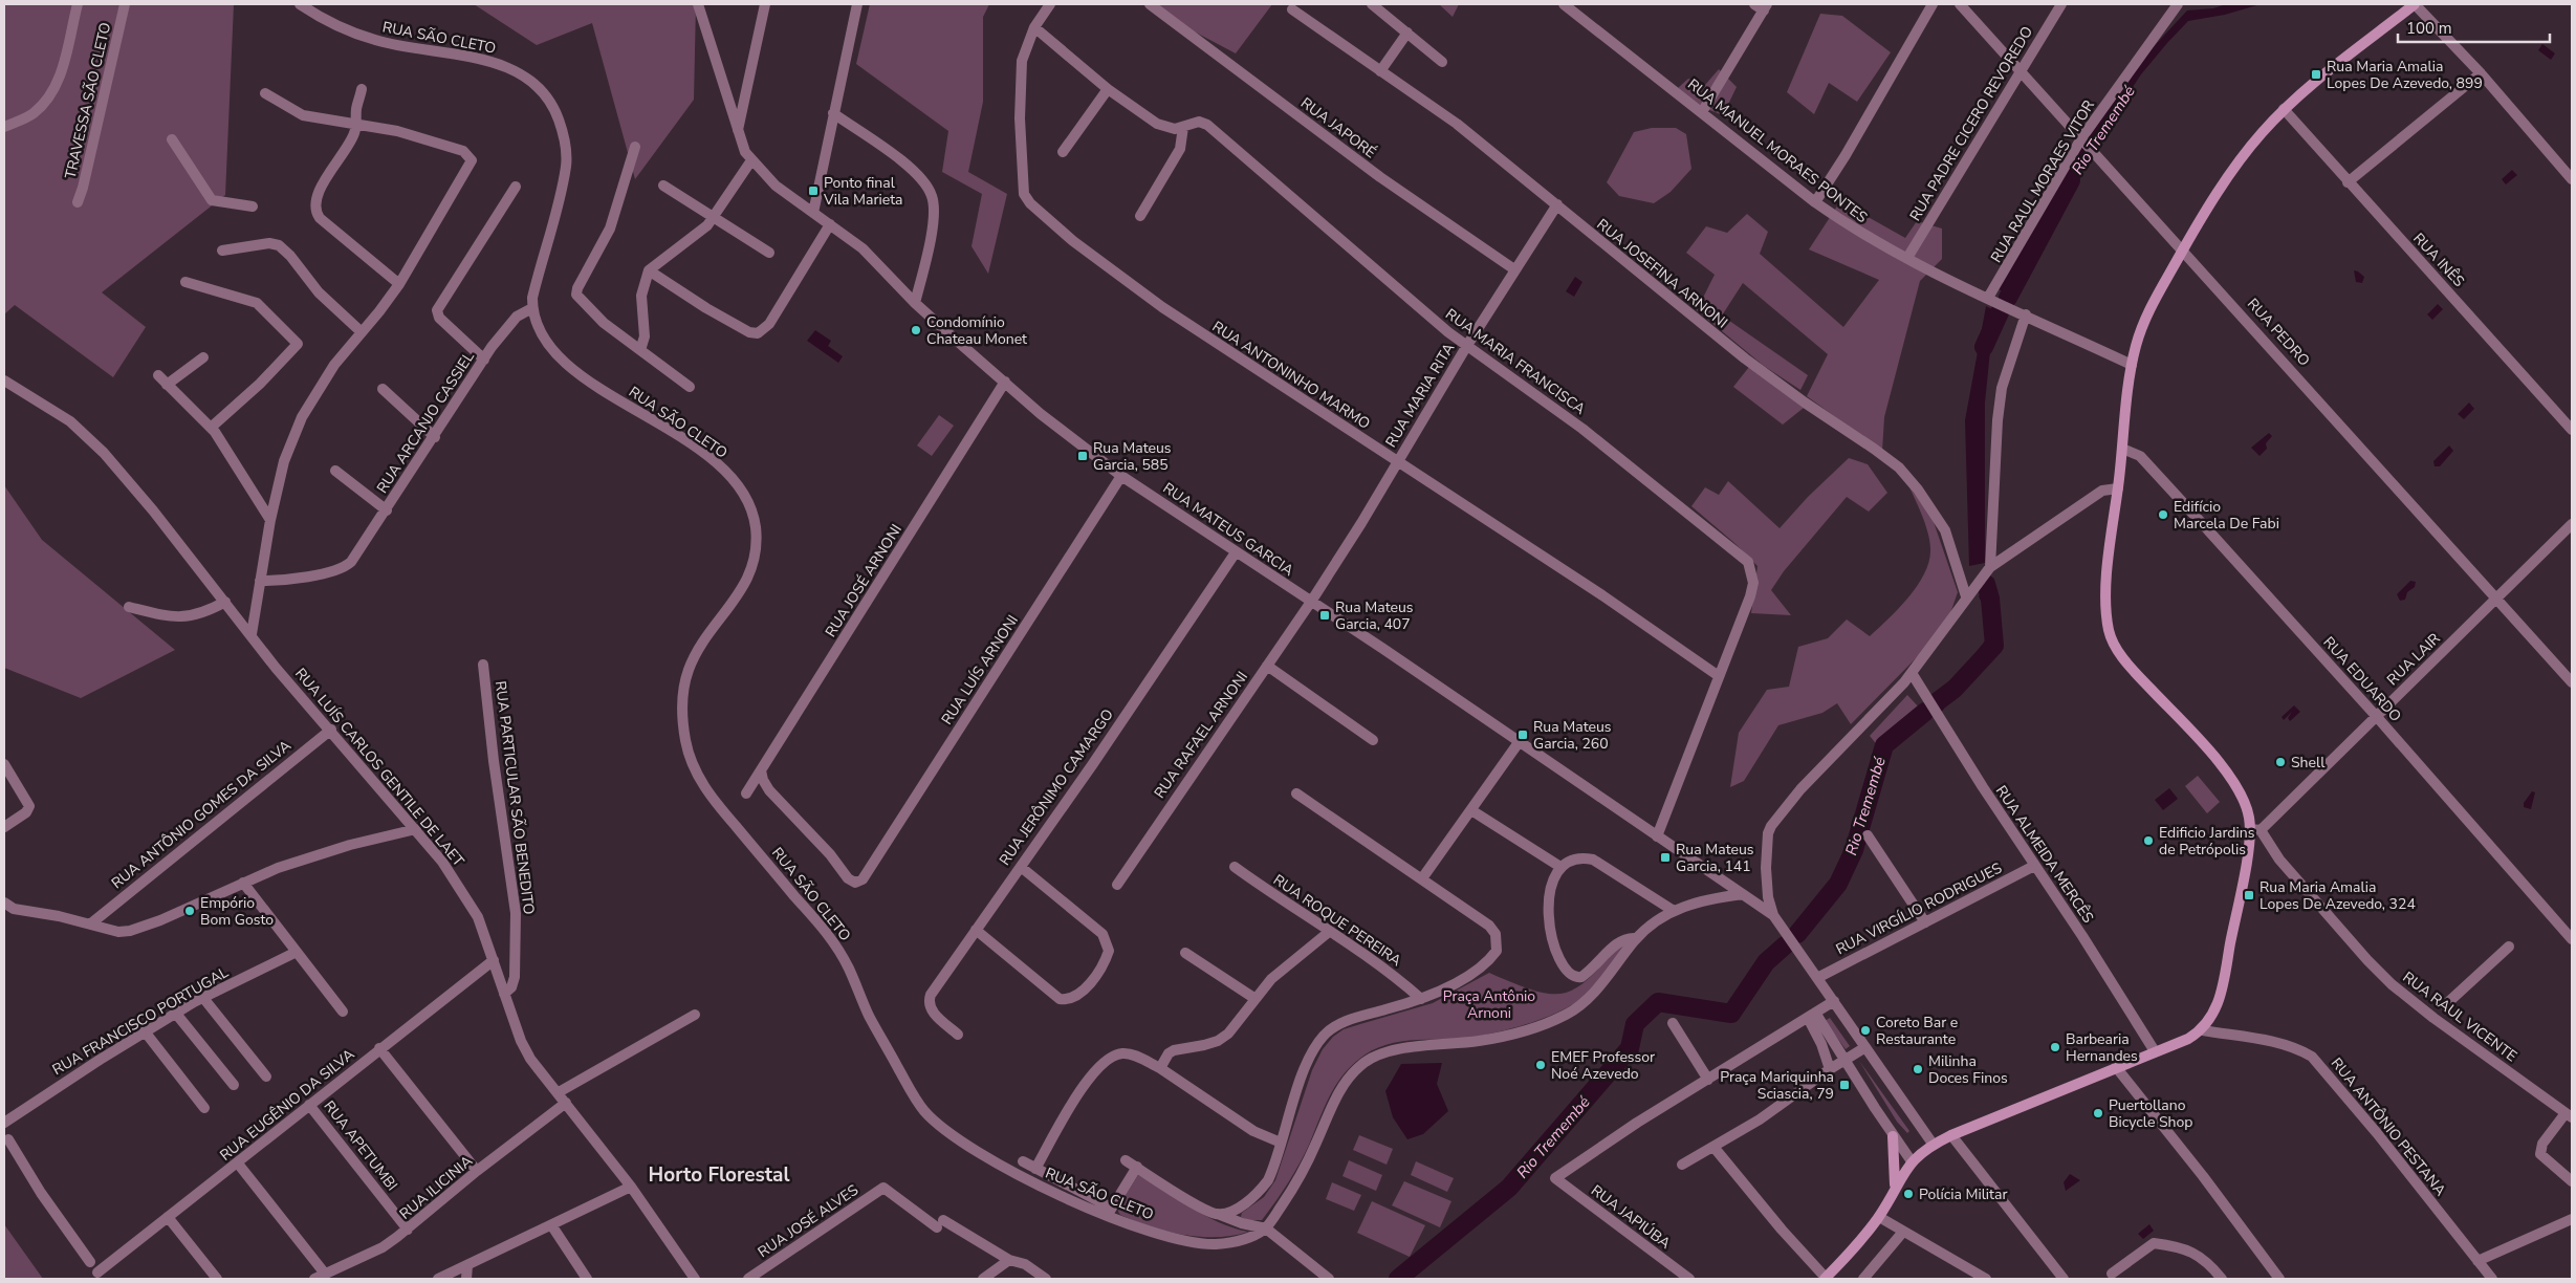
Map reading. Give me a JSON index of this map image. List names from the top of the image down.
{
  "streets": {
    "street": [
      "RUA SÃO CLETO",
      "TRAVESSA SÃO CLETO",
      "RUA PADRE CICERO REVOREDO",
      "RUA JAPORÉ",
      "RUA MANUEL MORAES PONTES",
      "RUA RAUL MORAES VITOR",
      "RUA INÊS",
      "RUA JOSEFINA ARNONI",
      "RUA PEDRO",
      "RUA MARIA FRANCISCA",
      "RUA ANTONINHO MARMO",
      "RUA MARIA RITA",
      "RUA ARCANJO CASSIEL",
      "RUA MATEUS GARCIA",
      "RUA JOSÉ ARNONI",
      "RUA LAIR",
      "RUA LUÍS ARNONI",
      "RUA EDUARDO",
      "RUA RAFAEL ARNONI",
      "RUA LUÍS CARLOS GENTILE DE LAET",
      "RUA JERÔNIMO CAMARGO",
      "RUA PARTICULAR SÃO BENEDITO",
      "RUA ANTÔNIO GOMES DA SILVA",
      "RUA ALMEIDA MERCÊS",
      "RUA VIRGÍLIO RODRIGUES",
      "RUA ROQUE PEREIRA",
      "RUA RAUL VICENTE",
      "RUA FRANCISCO PORTUGAL",
      "RUA EUGÊNIO DA SILVA",
      "RUA ANTÔNIO PESTANA",
      "RUA APETUMBI",
      "RUA ILICINIA",
      "RUA JAPIÚBA",
      "RUA JOSÉ ALVES"
    ]
  },
  "crossings": [
    ["RUA SÃO CLETO", "RUA ARCANJO CASSIEL"],
    ["RUA PADRE CICERO REVOREDO", "RUA MANUEL MORAES PONTES"],
    ["RUA PADRE CICERO REVOREDO", "RUA PEDRO"],
    ["RUA JAPORÉ", "RUA MARIA RITA"],
    ["RUA MANUEL MORAES PONTES", "RUA RAUL MORAES VITOR"],
    ["RUA RAUL MORAES VITOR", "RUA PEDRO"],
    ["RUA JOSEFINA ARNONI", "RUA MARIA RITA"],
    ["RUA PEDRO", "RUA LAIR"],
    ["RUA MARIA FRANCISCA", "RUA ANTONINHO MARMO"],
    ["RUA MARIA FRANCISCA", "RUA MARIA RITA"],
    ["RUA MARIA FRANCISCA", "RUA MATEUS GARCIA"],
    ["RUA ANTONINHO MARMO", "RUA MARIA RITA"],
    ["RUA MARIA RITA", "RUA MATEUS GARCIA"],
    ["RUA MARIA RITA", "RUA RAFAEL ARNONI"],
    ["RUA MATEUS GARCIA", "RUA JOSÉ ARNONI"],
    ["RUA MATEUS GARCIA", "RUA LUÍS ARNONI"],
    ["RUA MATEUS GARCIA", "RUA RAFAEL ARNONI"],
    ["RUA MATEUS GARCIA", "RUA JERÔNIMO CAMARGO"],
    ["RUA MATEUS GARCIA", "RUA VIRGÍLIO RODRIGUES"],
    ["RUA JOSÉ ARNONI", "RUA LUÍS ARNONI"],
    ["RUA LAIR", "RUA EDUARDO"],
    ["RUA LAIR", "RUA RAUL VICENTE"],
    ["RUA LUÍS CARLOS GENTILE DE LAET", "RUA PARTICULAR SÃO BENEDITO"],
    ["RUA LUÍS CARLOS GENTILE DE LAET", "RUA ANTÔNIO GOMES DA SILVA"],
    ["RUA LUÍS CARLOS GENTILE DE LAET", "RUA EUGÊNIO DA SILVA"],
    ["RUA LUÍS CARLOS GENTILE DE LAET", "RUA ILICINIA"],
    ["RUA ALMEIDA MERCÊS", "RUA VIRGÍLIO RODRIGUES"],
    ["RUA EUGÊNIO DA SILVA", "RUA APETUMBI"],
    ["RUA APETUMBI", "RUA ILICINIA"]
  ],
  "districts": ["Horto Florestal"],
  "water": ["Rio Tremembé"],
  "parks": ["Praça Antônio Arnoni"],
  "places": {
    "transit": [
      "Rua Maria Amalia Lopes De Azevedo, 899",
      "Ponto final Vila Marieta",
      "Rua Mateus Garcia, 585",
      "Rua Mateus Garcia, 407",
      "Rua Mateus Garcia, 260",
      "Rua Mateus Garcia, 141",
      "Rua Maria Amalia Lopes De Azevedo, 324",
      "Praça Mariquinha Sciascia, 79"
    ],
    "other": [
      "Condomínio Chateau Monet",
      "Edifício Marcela De Fabi",
      "Shell",
      "Edificio Jardins de Petrópolis",
      "Empório Bom Gosto",
      "Coreto Bar e Restaurante",
      "Barbearia Hernandes",
      "EMEF Professor Noé Azevedo",
      "Milinha Doces Finos",
      "Puertollano Bicycle Shop",
      "Polícia Militar"
    ]
  },
  "scale_bar": "100 m"
}
